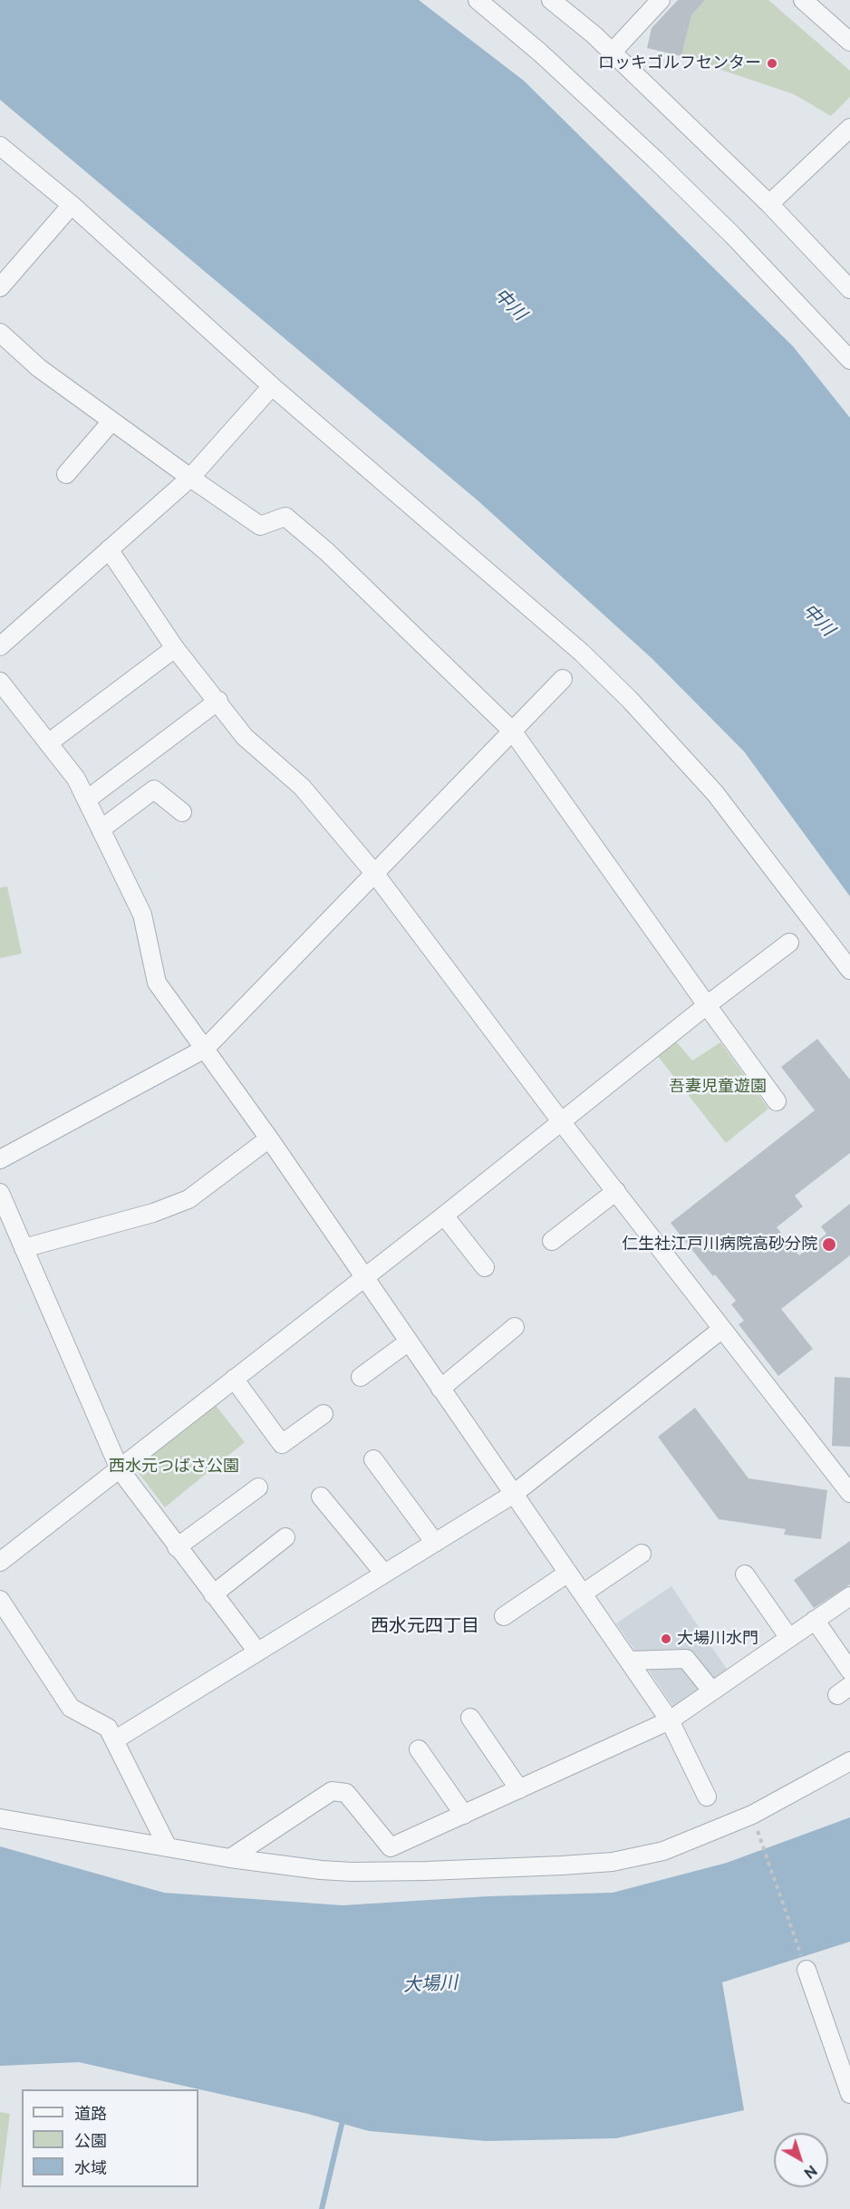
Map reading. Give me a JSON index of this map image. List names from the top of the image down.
{
  "districts": ["西水元四丁目"],
  "water": ["中川", "大場川"],
  "parks": ["吾妻児童遊園", "西水元つばさ公園"],
  "places": ["ロッキゴルフセンター", "仁生社江戸川病院高砂分院", "大場川水門"],
  "legend": ["道路", "公園", "水域"],
  "north": "bottom right"
}
